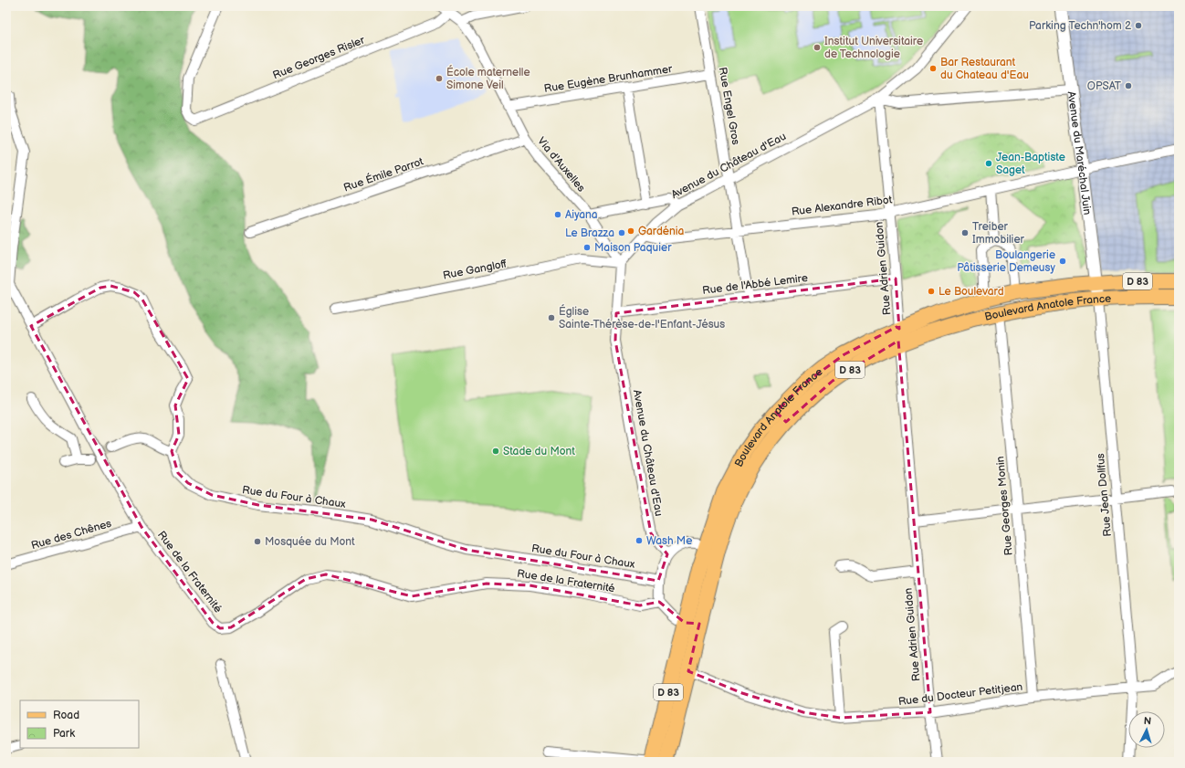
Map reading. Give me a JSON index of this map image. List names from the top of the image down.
{
  "streets": {
    "main road": ["D 83", "Boulevard Anatole France"],
    "street": [
      "Rue Georges Risler",
      "Rue Eugène Brunhammer",
      "Rue Engel Gros",
      "Avenue du Maréchal Juin",
      "Via d'Auxelles",
      "Avenue du Château d'Eau",
      "Rue Émile Parrot",
      "Rue Alexandre Ribot",
      "Rue Adrien Guidon",
      "Rue Gangloff",
      "Rue de l'Abbé Lemire",
      "Rue Jean Dollfus",
      "Rue du Four à Chaux",
      "Rue Georges Monin",
      "Rue des Chênes",
      "Rue de la Fraternité",
      "Rue du Docteur Petitjean"
    ]
  },
  "crossings": [
    ["Rue Georges Risler", "Via d'Auxelles"],
    ["Rue Eugène Brunhammer", "Rue Engel Gros"],
    ["Rue Eugène Brunhammer", "Via d'Auxelles"],
    ["Rue Engel Gros", "Avenue du Château d'Eau"],
    ["Rue Engel Gros", "Rue Alexandre Ribot"],
    ["Rue Engel Gros", "Rue de l'Abbé Lemire"],
    ["Avenue du Maréchal Juin", "Rue Alexandre Ribot"],
    ["Avenue du Maréchal Juin", "Boulevard Anatole France"],
    ["Avenue du Maréchal Juin", "Rue Jean Dollfus"],
    ["Via d'Auxelles", "Avenue du Château d'Eau"],
    ["Via d'Auxelles", "Rue Émile Parrot"],
    ["Via d'Auxelles", "Rue Gangloff"],
    ["Avenue du Château d'Eau", "Rue Alexandre Ribot"],
    ["Avenue du Château d'Eau", "Rue Adrien Guidon"],
    ["Avenue du Château d'Eau", "Rue Gangloff"],
    ["Avenue du Château d'Eau", "Rue de l'Abbé Lemire"],
    ["Rue Alexandre Ribot", "Rue Adrien Guidon"],
    ["Rue Adrien Guidon", "Rue de l'Abbé Lemire"],
    ["Rue Adrien Guidon", "Boulevard Anatole France"],
    ["Rue Adrien Guidon", "Rue du Docteur Petitjean"],
    ["Boulevard Anatole France", "Rue Jean Dollfus"],
    ["Boulevard Anatole France", "Rue Georges Monin"],
    ["Boulevard Anatole France", "Rue du Docteur Petitjean"],
    ["Rue Jean Dollfus", "Rue du Docteur Petitjean"],
    ["Rue Georges Monin", "Rue du Docteur Petitjean"],
    ["Rue des Chênes", "Rue de la Fraternité"]
  ],
  "places": [
    "Parking Techn'hom 2",
    "Institut Universitaire de Technologie",
    "Bar Restaurant du Chateau d'Eau",
    "École maternelle Simone Veil",
    "OPSAT",
    "Jean-Baptiste Saget",
    "Aiyana",
    "Gardénia",
    "Le Brazza",
    "Treiber Immobilier",
    "Maison Paquier",
    "Boulangerie Pâtisserie Demeusy",
    "Le Boulevard",
    "Église Sainte-Thérèse-de-l'Enfant-Jésus",
    "Stade du Mont",
    "Wash Me",
    "Mosquée du Mont"
  ],
  "legend": ["Road", "Park"],
  "north": "top"
}
